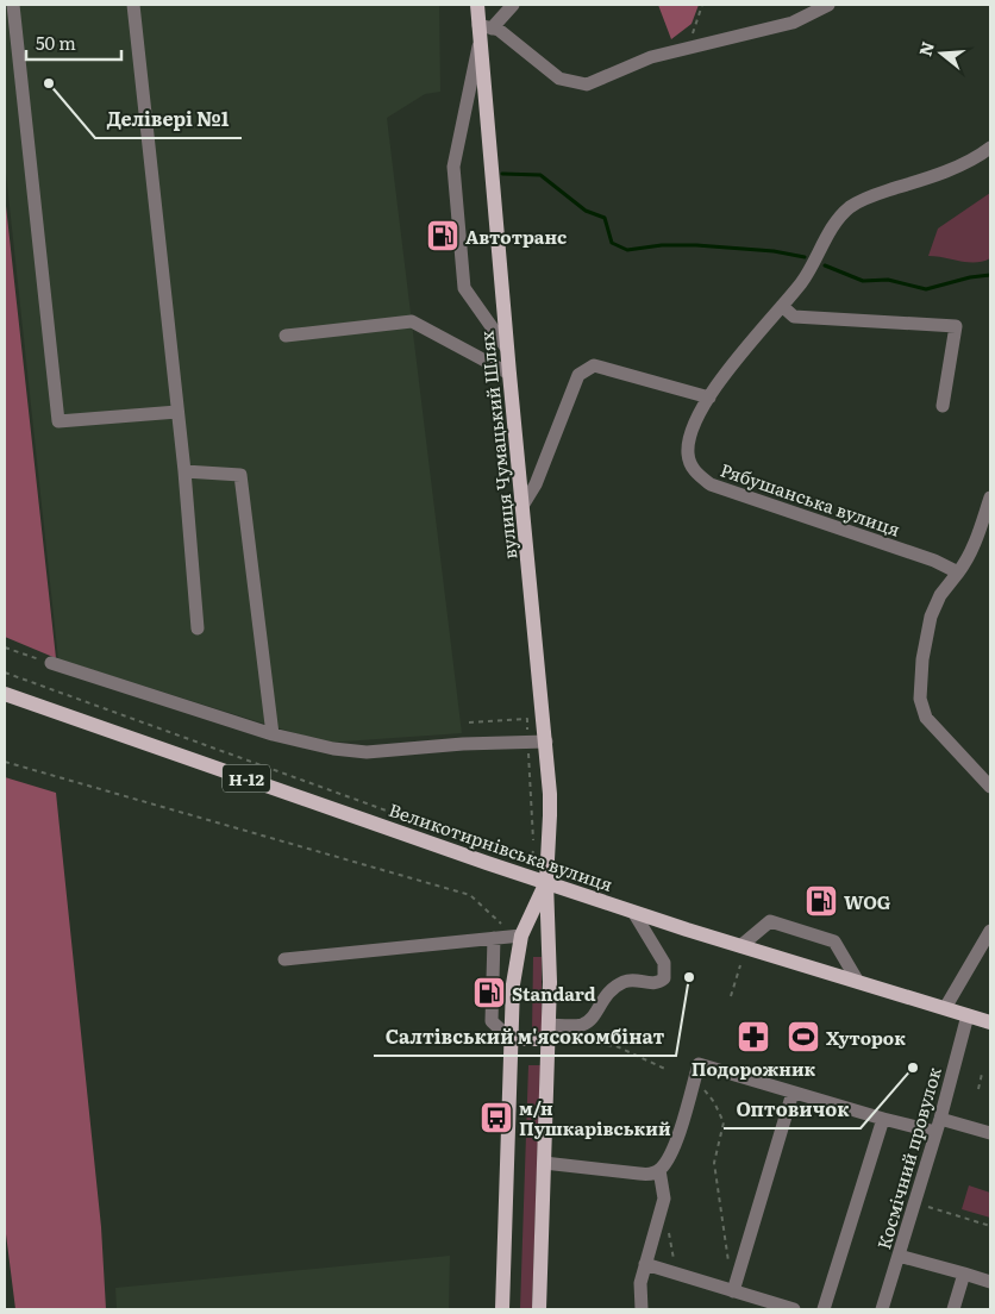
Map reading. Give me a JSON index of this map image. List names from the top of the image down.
{
  "streets": {
    "main road": ["вулиця Чумацький Шлях", "Н-12", "Великотирнівська вулиця"],
    "street": ["Рябушанська вулиця", "Космічний провулок"]
  },
  "crossings": [
    ["вулиця Чумацький Шлях", "Великотирнівська вулиця"],
    ["Великотирнівська вулиця", "Космічний провулок"]
  ],
  "places": {
    "other": ["Делівері №1", "Салтівський м'ясокомбінат", "Оптовичок"],
    "fuel station": ["Автотранс", "WOG", "Standard"],
    "pharmacy": ["Подорожник"],
    "sports": ["Хуторок"],
    "bus stop": ["м/н Пушкарівський"]
  },
  "scale_bar": "50 m",
  "north": "left"
}
